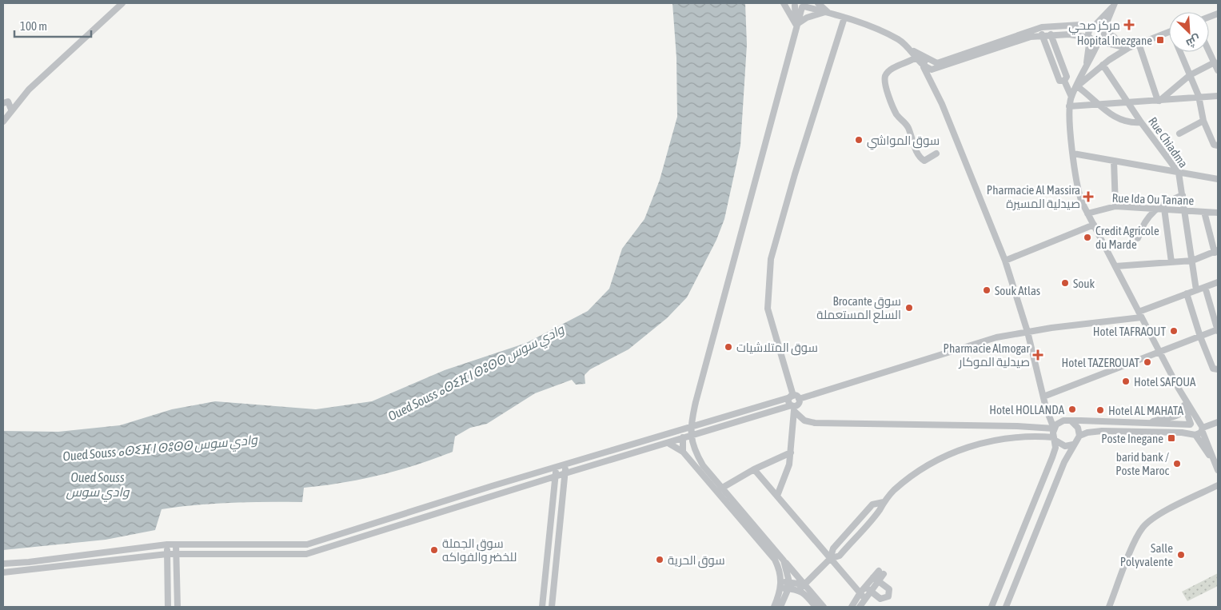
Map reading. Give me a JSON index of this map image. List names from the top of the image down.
{
  "streets": {
    "street": ["Rue Chiadma", "Rue Ida Ou Tanane"]
  },
  "crossings": [
    ["Rue Chiadma", "Rue Ida Ou Tanane"]
  ],
  "water": ["Oued Souss ⴰⵙⵉⴼ ⵏ ⵙⵓⵙⵙ وادي سوس", "Oued Souss وادي سوس"],
  "places": {
    "health": ["مركز صحي", "Pharmacie Al Massira صيدلية المسيرة", "Pharmacie Almogar صيدلية الموكار"],
    "transit": ["Hopital Inezgane", "Poste Inegane"],
    "other": [
      "سوق المواشي",
      "Credit Agricole du Marde",
      "Souk",
      "Souk Atlas",
      "Brocante سوق السلع المستعملة",
      "Hotel TAFRAOUT",
      "سوق المتلاشيات",
      "Hotel TAZEROUAT",
      "Hotel SAFOUA",
      "Hotel HOLLANDA",
      "Hotel AL MAHATA",
      "barid bank / Poste Maroc",
      "سوق الجملة للخضر والفواكه",
      "Salle Polyvalente",
      "سوق الحرية"
    ]
  },
  "scale_bar": "100 m",
  "north": "bottom right"
}
